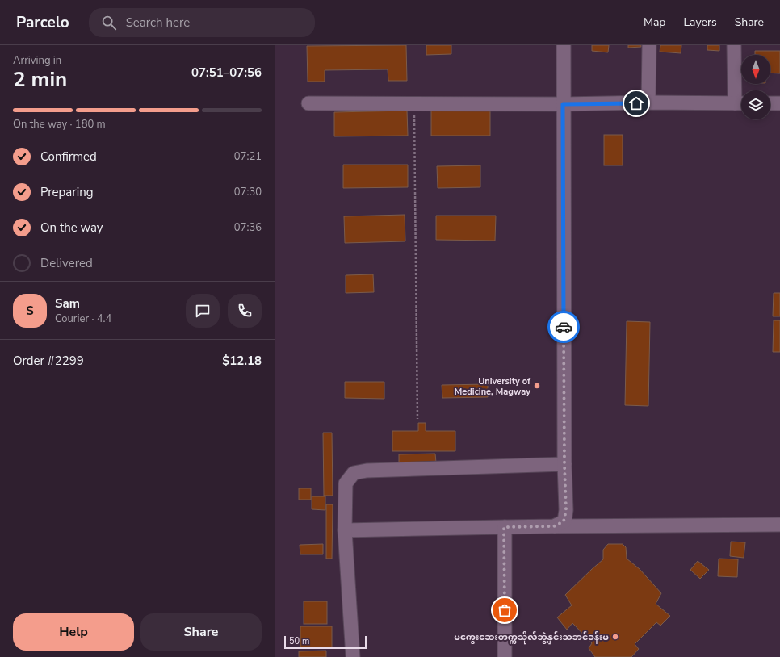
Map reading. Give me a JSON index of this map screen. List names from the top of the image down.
{
  "places": ["University of Medicine, Magway", "မကွေးဆေးတက္ကသိုလ်ဘွဲ့နှင်းသဘင်ခန်းမ"],
  "scale_bar": "50 m",
  "north": "bottom",
  "page": {
    "header": "Parcelo",
    "search": "Search here",
    "nav": ["Map", "Layers", "Share"],
    "heading": ["2 min", "Arriving in", "07:51–07:56"],
    "panel": [
      "Sam",
      "Courier · 4.4",
      "Order #2299",
      "$12.18"
    ],
    "bar": "On the way · 180 m",
    "list": [
      ["Confirmed", "07:21"],
      ["Preparing", "07:30"],
      ["On the way", "07:36"],
      "Delivered"
    ],
    "round": "S",
    "buttons": ["Help", "Share"],
    "scale": "50 m"
  }
}
